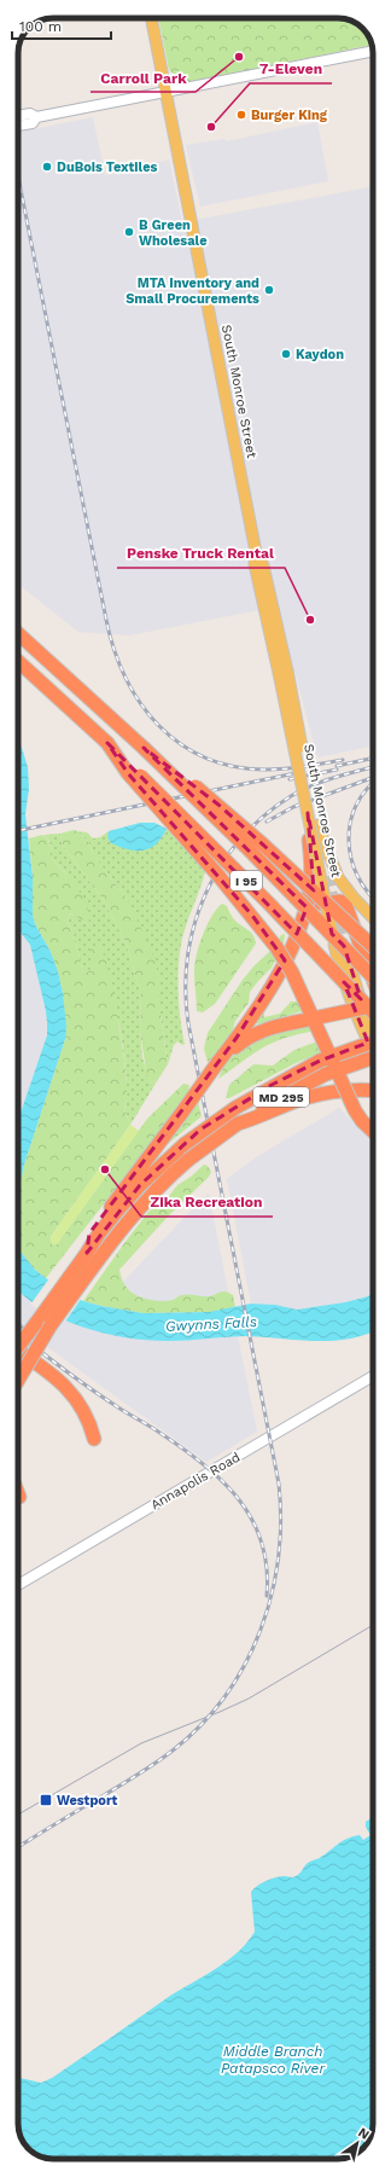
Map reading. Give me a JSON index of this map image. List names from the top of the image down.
{
  "streets": {
    "highway": ["I 95", "MD 295"],
    "main road": ["South Monroe Street", "Annapolis Road"]
  },
  "water": ["Gwynns Falls", "Middle Branch Patapsco River"],
  "places": {
    "other": [
      "Carroll Park",
      "Burger King",
      "7-Eleven",
      "DuBois Textiles",
      "B Green Wholesale",
      "MTA Inventory and Small Procurements",
      "Kaydon",
      "Penske Truck Rental",
      "Zika Recreation"
    ],
    "transit": ["Westport"]
  },
  "scale_bar": "100 m",
  "north": "top right"
}
